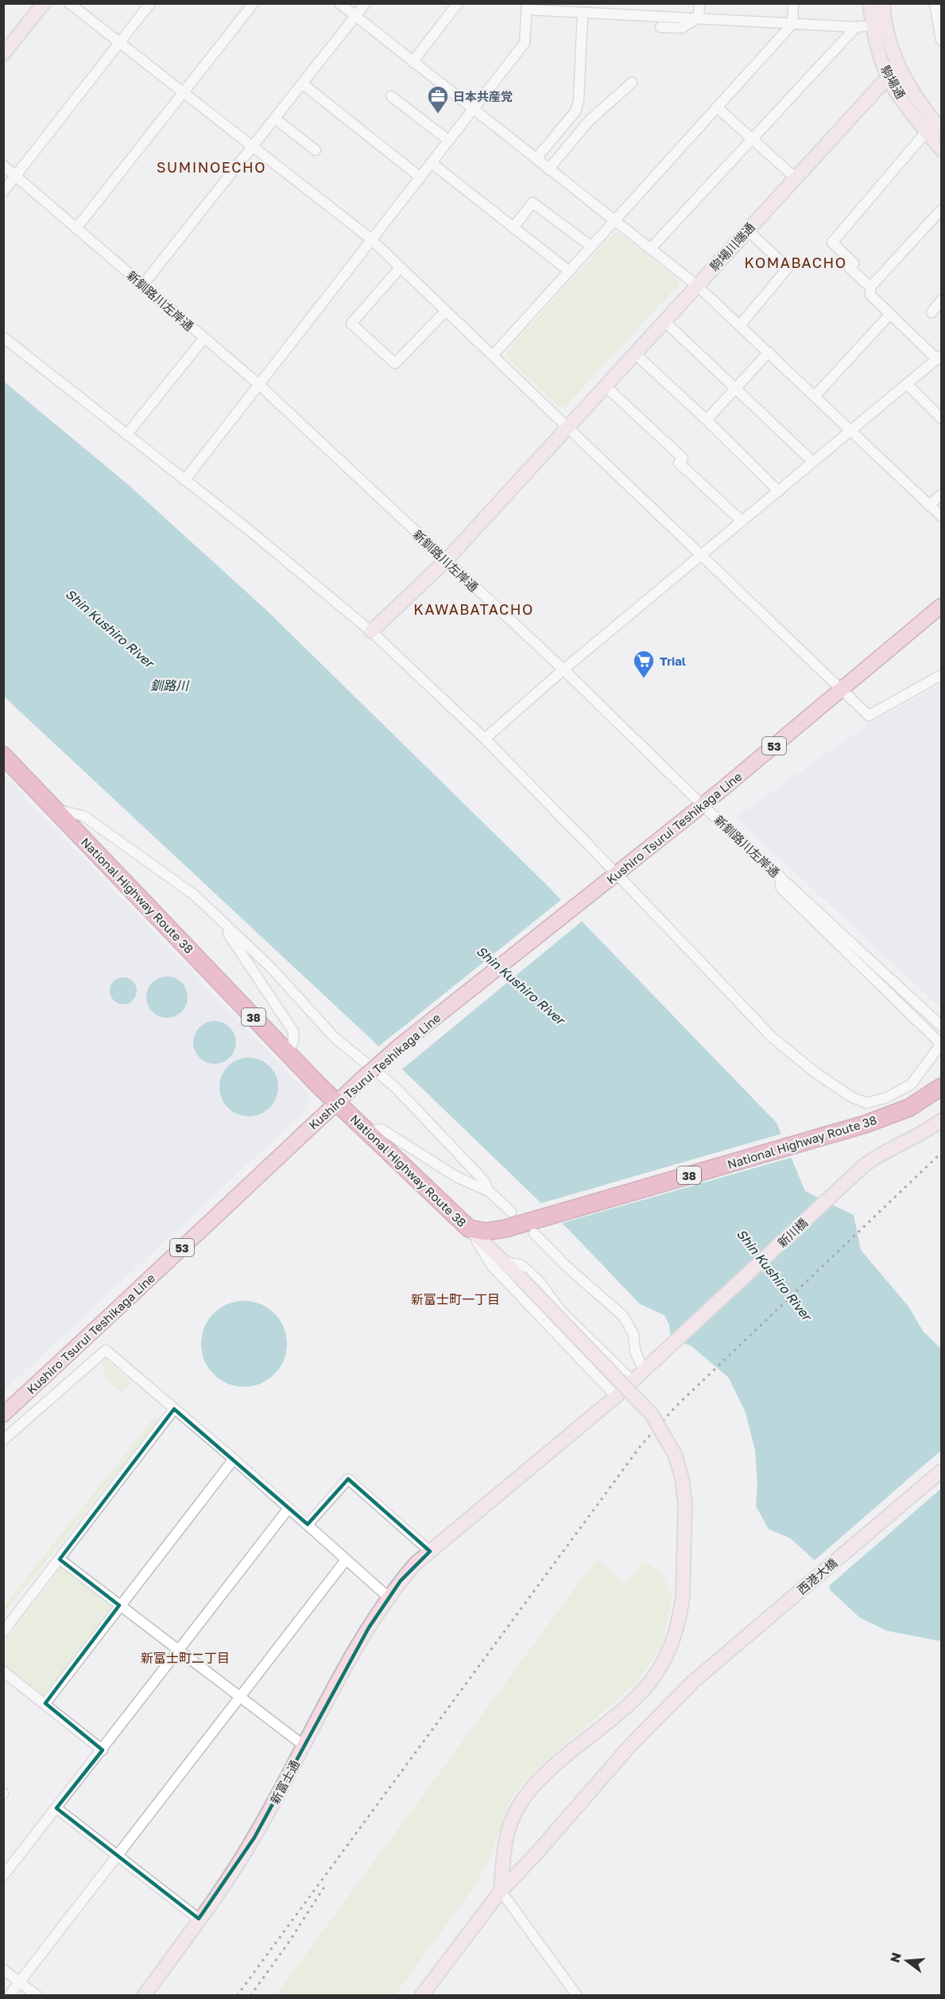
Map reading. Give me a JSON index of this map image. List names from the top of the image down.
{
  "streets": {
    "highway": ["National Highway Route 38", "38"],
    "main road": ["53", "Kushiro Tsurui Teshikaga Line"],
    "street": [
      "駒場通",
      "駒場川端通",
      "新釧路川左岸通",
      "新川橋",
      "西港大橋",
      "新富士通"
    ]
  },
  "crossings": [
    ["駒場通", "駒場川端通"],
    ["駒場川端通", "新釧路川左岸通"],
    ["新釧路川左岸通", "Kushiro Tsurui Teshikaga Line"],
    ["Kushiro Tsurui Teshikaga Line", "National Highway Route 38"],
    ["新川橋", "新富士通"]
  ],
  "districts": [
    "SUMINOECHO",
    "KOMABACHO",
    "KAWABATACHO",
    "新富士町一丁目",
    "新富士町二丁目"
  ],
  "water": ["Shin Kushiro River", "釧路川"],
  "places": {
    "office": ["日本共産党"],
    "supermarket": ["Trial"]
  },
  "north": "left"
}
